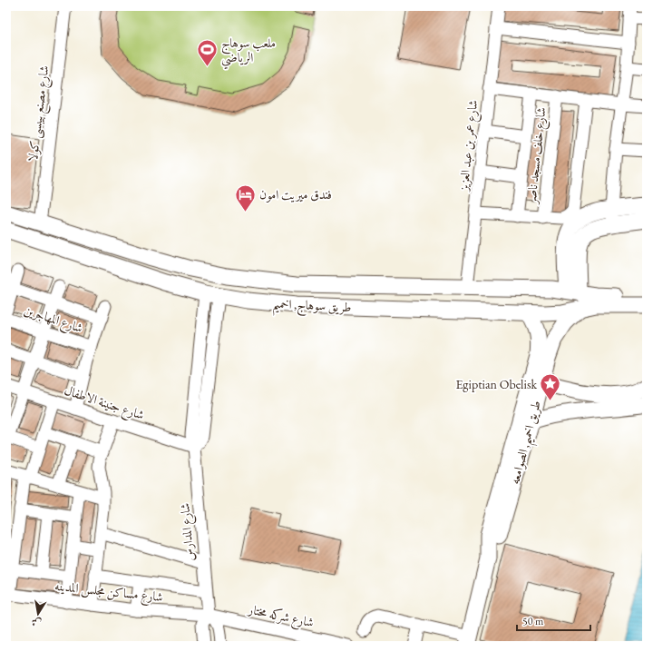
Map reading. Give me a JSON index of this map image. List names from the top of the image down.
{
  "streets": {
    "main road": ["طريق سوهاج, اخميم", "طريق اخميم, الصوامعه"],
    "street": [
      "شارع مصنع بيبسى كولا",
      "شارع عمر بن عبد العزيز",
      "شارع خلف مسجد ناصر",
      "شارع المهاجرين",
      "شارع جنينة الاطفال",
      "شارع المدارس",
      "شارع مساكن مجلس المدينه",
      "شارع شركه مختار"
    ]
  },
  "crossings": [
    ["شارع مصنع بيبسى كولا", "طريق سوهاج, اخميم"],
    ["شارع عمر بن عبد العزيز", "طريق سوهاج, اخميم"],
    ["طريق سوهاج, اخميم", "طريق اخميم, الصوامعه"],
    ["طريق سوهاج, اخميم", "شارع المدارس"],
    ["شارع جنينة الاطفال", "شارع المدارس"],
    ["شارع المدارس", "شارع مساكن مجلس المدينه"],
    ["شارع المدارس", "شارع شركه مختار"],
    ["شارع مساكن مجلس المدينه", "شارع شركه مختار"]
  ],
  "places": {
    "sports": ["ملعب سوهاج الرياضي"],
    "hotel": ["فندق ميريت امون"],
    "place": ["Egiptian Obelisk"]
  },
  "scale_bar": "50 m",
  "north": "bottom"
}
